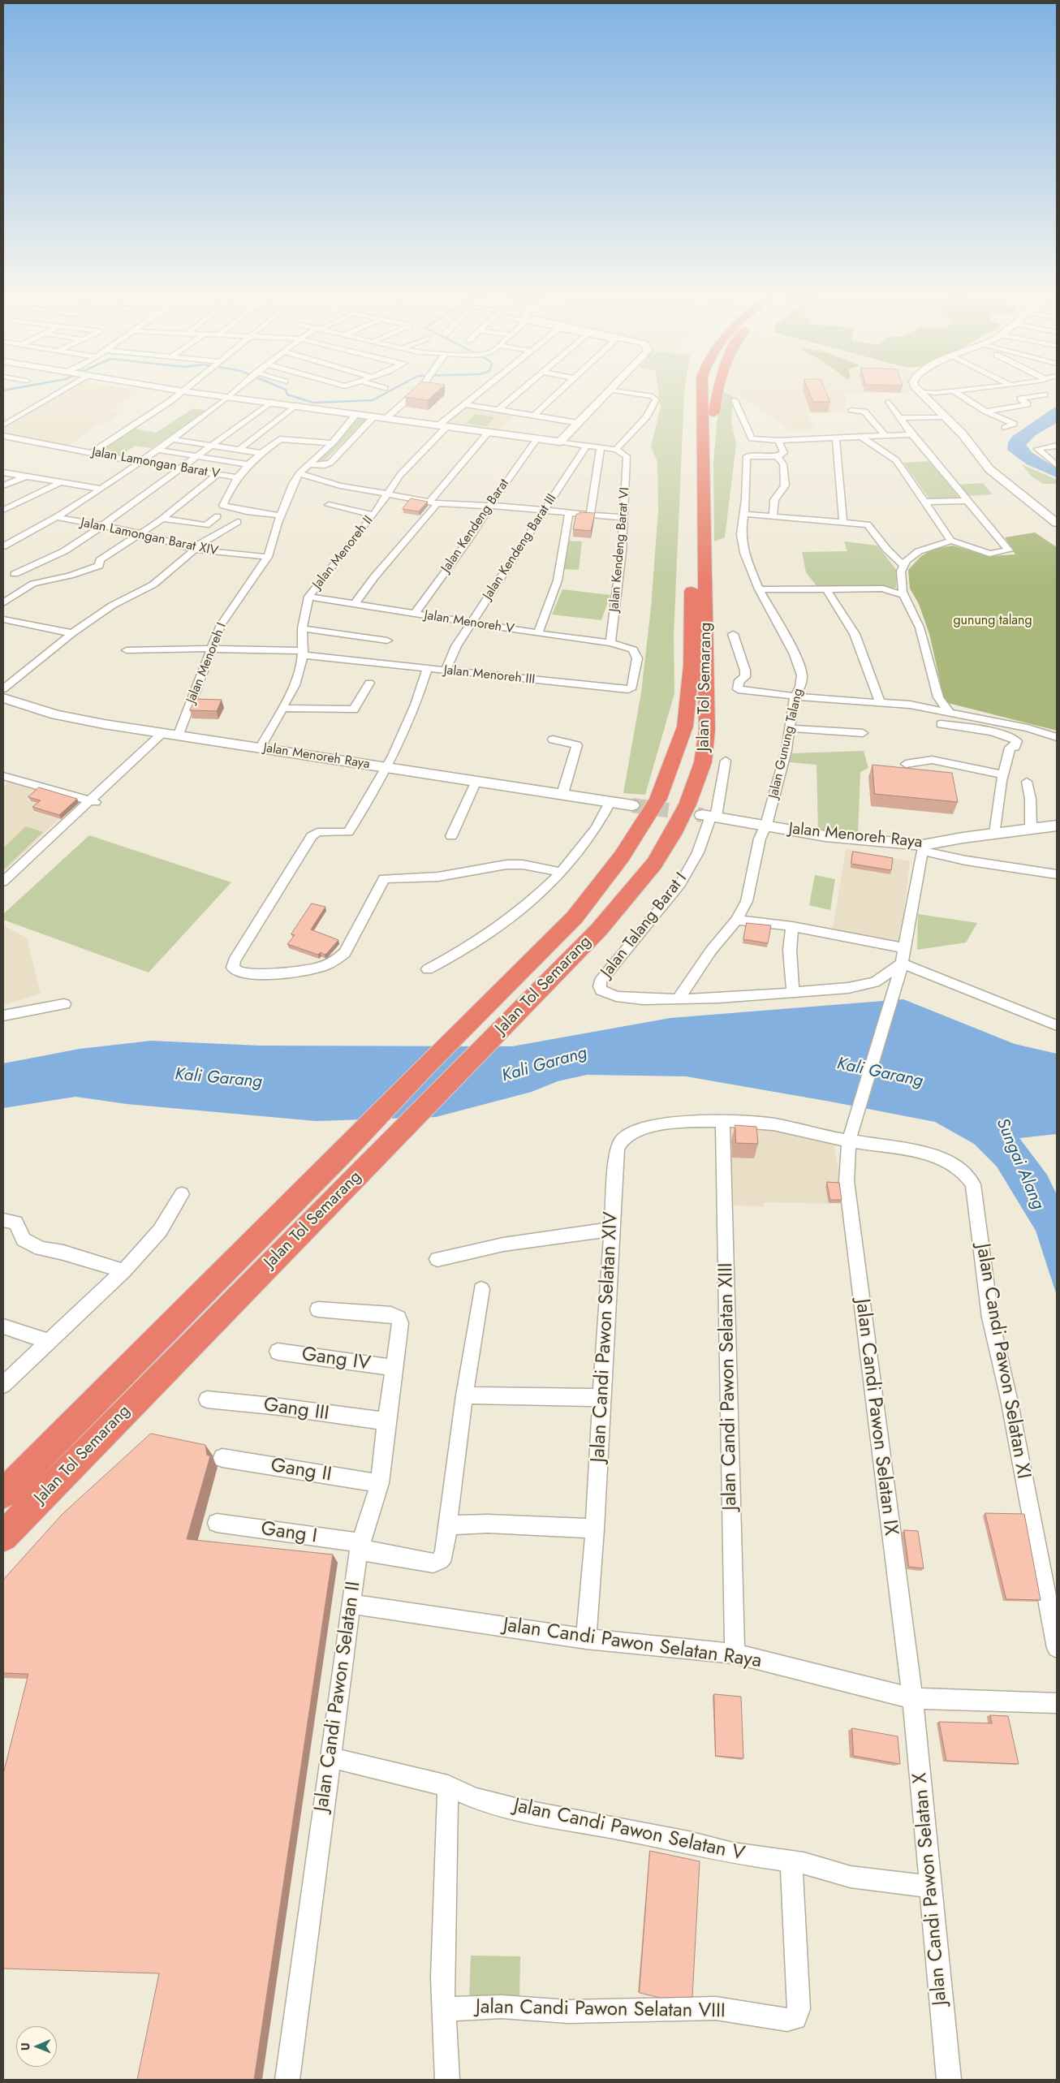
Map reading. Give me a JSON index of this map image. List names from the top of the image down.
{
  "streets": {
    "highway": ["Jalan Tol Semarang"],
    "main road": ["Jalan Menoreh Raya"],
    "street": [
      "Jalan Lamongan Barat V",
      "Jalan Kendeng Barat",
      "Jalan Lamongan Barat XIV",
      "Jalan Kendeng Barat III",
      "Jalan Kendeng Barat VI",
      "Jalan Menoreh II",
      "Jalan Menoreh V",
      "Jalan Menoreh I",
      "Jalan Menoreh III",
      "Jalan Gunung Talang",
      "Jalan Talang Barat I",
      "Jalan Candi Pawon Selatan XIV",
      "Gang IV",
      "Jalan Candi Pawon Selatan XI",
      "Jalan Candi Pawon Selatan XIII",
      "Gang III",
      "Jalan Candi Pawon Selatan IX",
      "Gang II",
      "Gang I",
      "Jalan Candi Pawon Selatan Raya",
      "Jalan Candi Pawon Selatan II",
      "Jalan Candi Pawon Selatan V",
      "Jalan Candi Pawon Selatan X",
      "Jalan Candi Pawon Selatan VIII"
    ]
  },
  "crossings": [
    ["Jalan Kendeng Barat", "Jalan Menoreh V"],
    ["Jalan Lamongan Barat XIV", "Jalan Menoreh I"],
    ["Jalan Kendeng Barat III", "Jalan Menoreh V"],
    ["Jalan Kendeng Barat III", "Jalan Menoreh III"],
    ["Jalan Kendeng Barat VI", "Jalan Menoreh V"],
    ["Jalan Menoreh II", "Jalan Menoreh V"],
    ["Jalan Menoreh II", "Jalan Menoreh III"],
    ["Jalan Menoreh II", "Jalan Menoreh Raya"],
    ["Jalan Menoreh V", "Jalan Menoreh III"],
    ["Jalan Menoreh I", "Jalan Menoreh III"],
    ["Jalan Menoreh I", "Jalan Menoreh Raya"],
    ["Jalan Gunung Talang", "Jalan Menoreh Raya"],
    ["Jalan Menoreh Raya", "Jalan Talang Barat I"],
    ["Jalan Candi Pawon Selatan XIV", "Jalan Candi Pawon Selatan XI"],
    ["Jalan Candi Pawon Selatan XIV", "Jalan Candi Pawon Selatan XIII"],
    ["Jalan Candi Pawon Selatan XIV", "Jalan Candi Pawon Selatan IX"],
    ["Jalan Candi Pawon Selatan XIV", "Jalan Candi Pawon Selatan Raya"],
    ["Gang IV", "Jalan Candi Pawon Selatan II"],
    ["Jalan Candi Pawon Selatan XI", "Jalan Candi Pawon Selatan IX"],
    ["Jalan Candi Pawon Selatan XIII", "Jalan Candi Pawon Selatan Raya"],
    ["Gang III", "Jalan Candi Pawon Selatan II"],
    ["Jalan Candi Pawon Selatan IX", "Jalan Candi Pawon Selatan Raya"],
    ["Jalan Candi Pawon Selatan IX", "Jalan Candi Pawon Selatan X"],
    ["Gang II", "Jalan Candi Pawon Selatan II"],
    ["Gang I", "Jalan Candi Pawon Selatan II"],
    ["Jalan Candi Pawon Selatan Raya", "Jalan Candi Pawon Selatan II"],
    ["Jalan Candi Pawon Selatan Raya", "Jalan Candi Pawon Selatan X"],
    ["Jalan Candi Pawon Selatan II", "Jalan Candi Pawon Selatan V"],
    ["Jalan Candi Pawon Selatan V", "Jalan Candi Pawon Selatan X"],
    ["Jalan Candi Pawon Selatan V", "Jalan Candi Pawon Selatan VIII"]
  ],
  "water": ["Kali Garang", "Sungai Alang"],
  "parks": ["gunung talang"],
  "north": "left"
}
